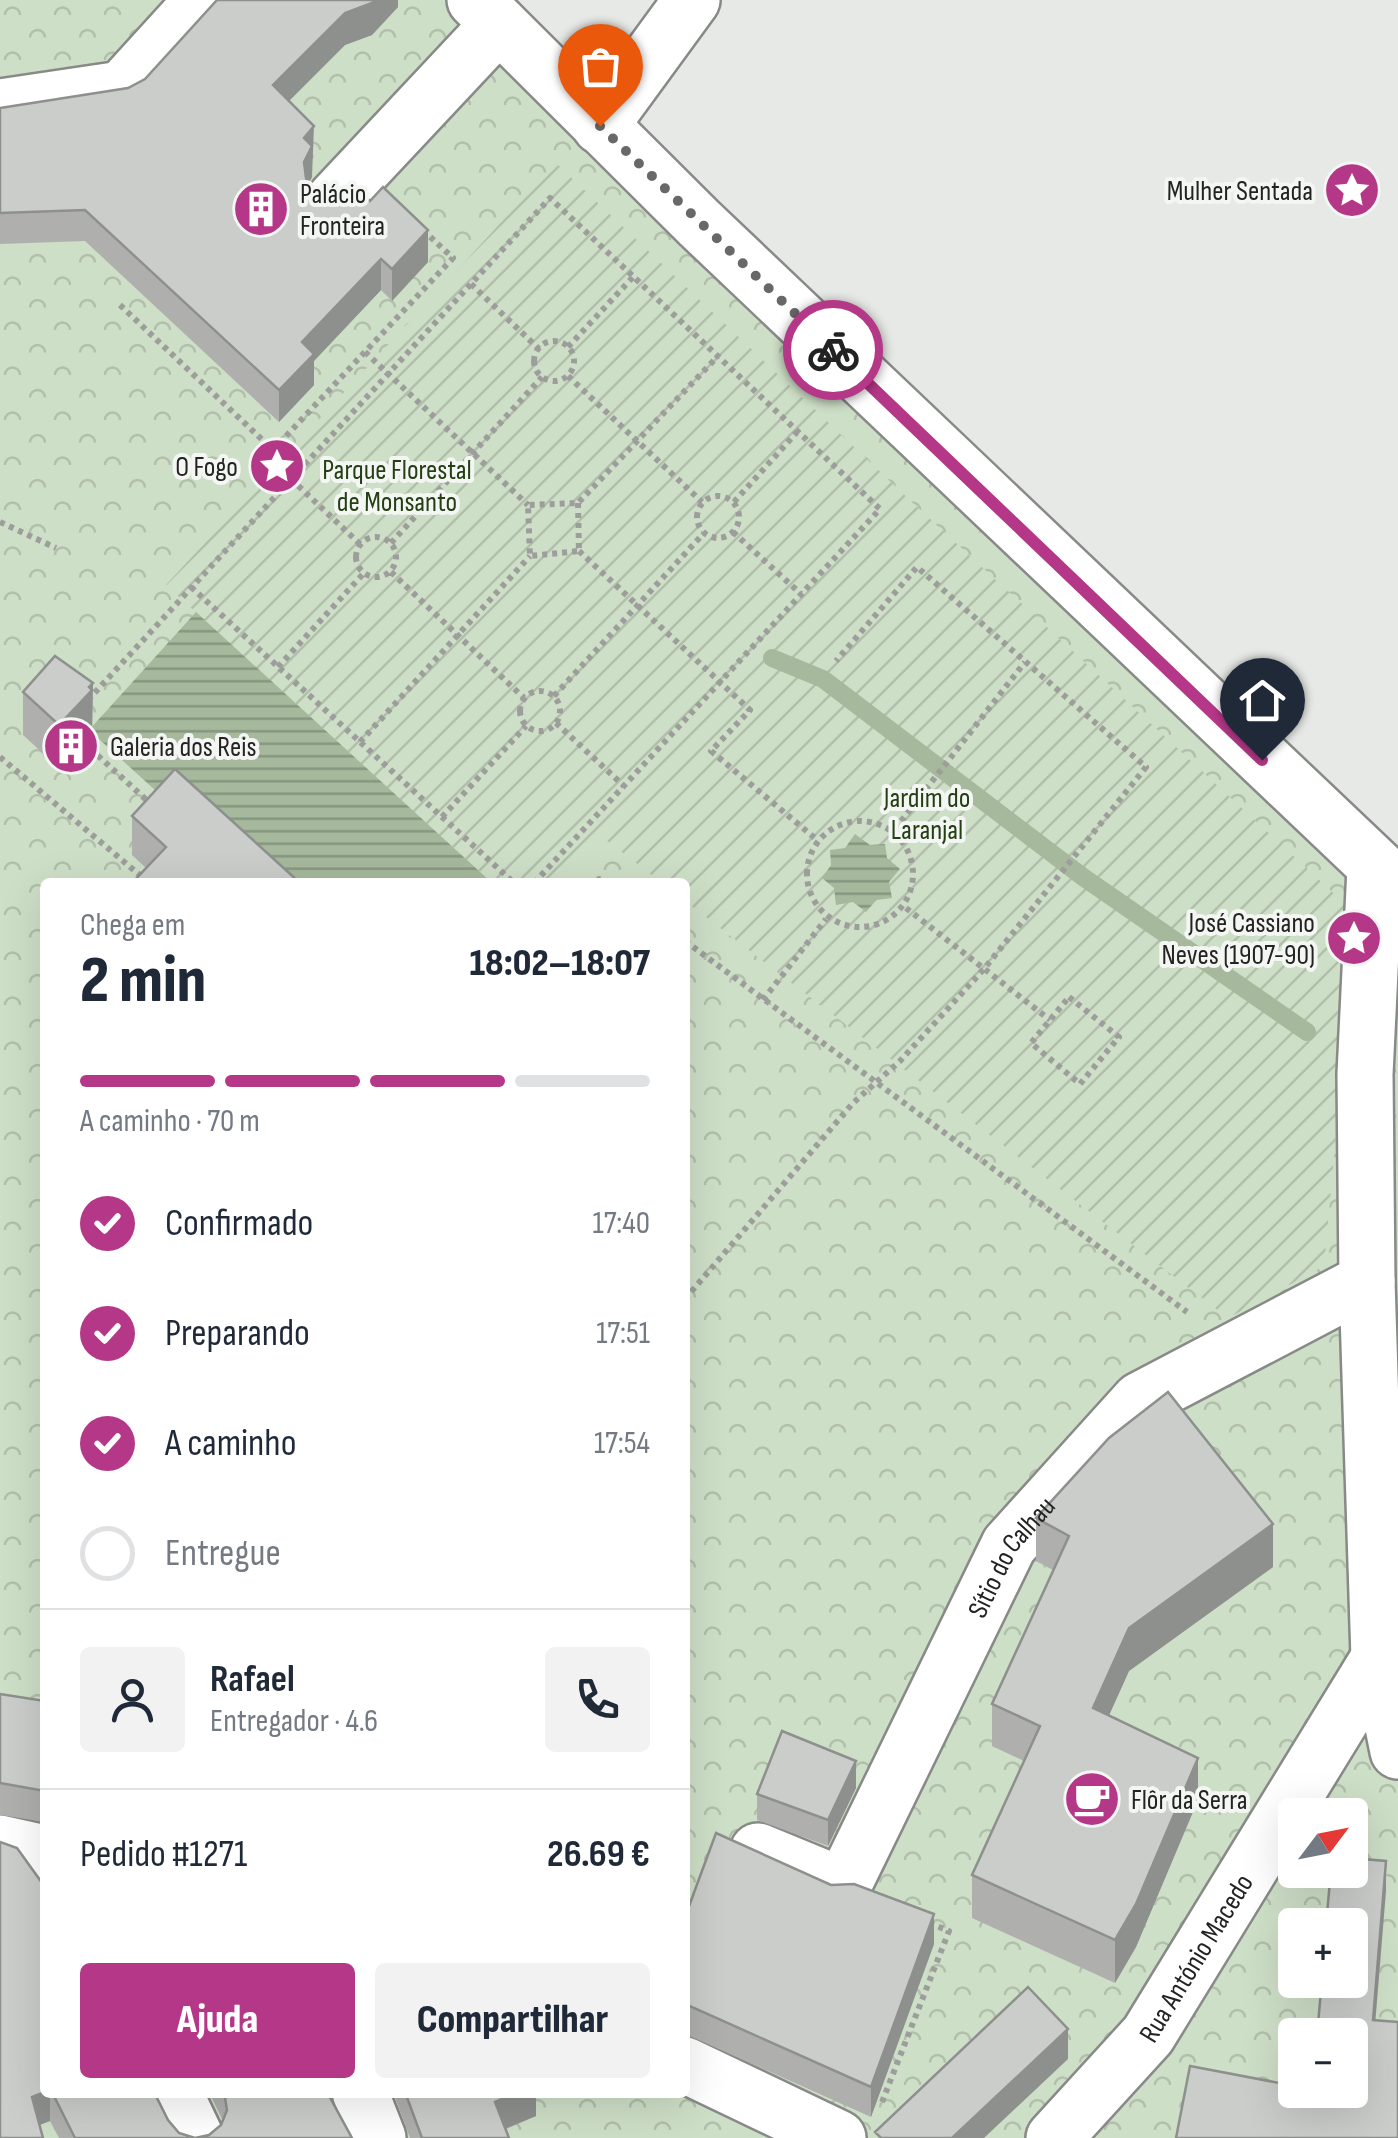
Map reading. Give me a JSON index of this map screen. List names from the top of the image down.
{
  "streets": {
    "street": ["Sítio do Calhau", "Rua António Macedo"]
  },
  "parks": ["Parque Florestal de Monsanto", "Jardim do Laranjal"],
  "places": {
    "place": ["Mulher Sentada", "O Fogo", "José Cassiano Neves (1907-90)"],
    "building": ["Palácio Fronteira", "Galeria dos Reis"],
    "cafe": ["Flôr da Serra"]
  },
  "north": "top right",
  "page": {
    "heading": ["2 min", "Chega em", "18:02–18:07"],
    "panel": [
      "Rafael",
      "Entregador · 4.6",
      "Pedido #1271",
      "26.69 €"
    ],
    "bar": "A caminho · 70 m",
    "list": [
      ["Confirmado", "17:40"],
      ["Preparando", "17:51"],
      ["A caminho", "17:54"],
      "Entregue"
    ],
    "map_buttons": ["+", "−"],
    "buttons": ["Ajuda", "Compartilhar"]
  }
}
